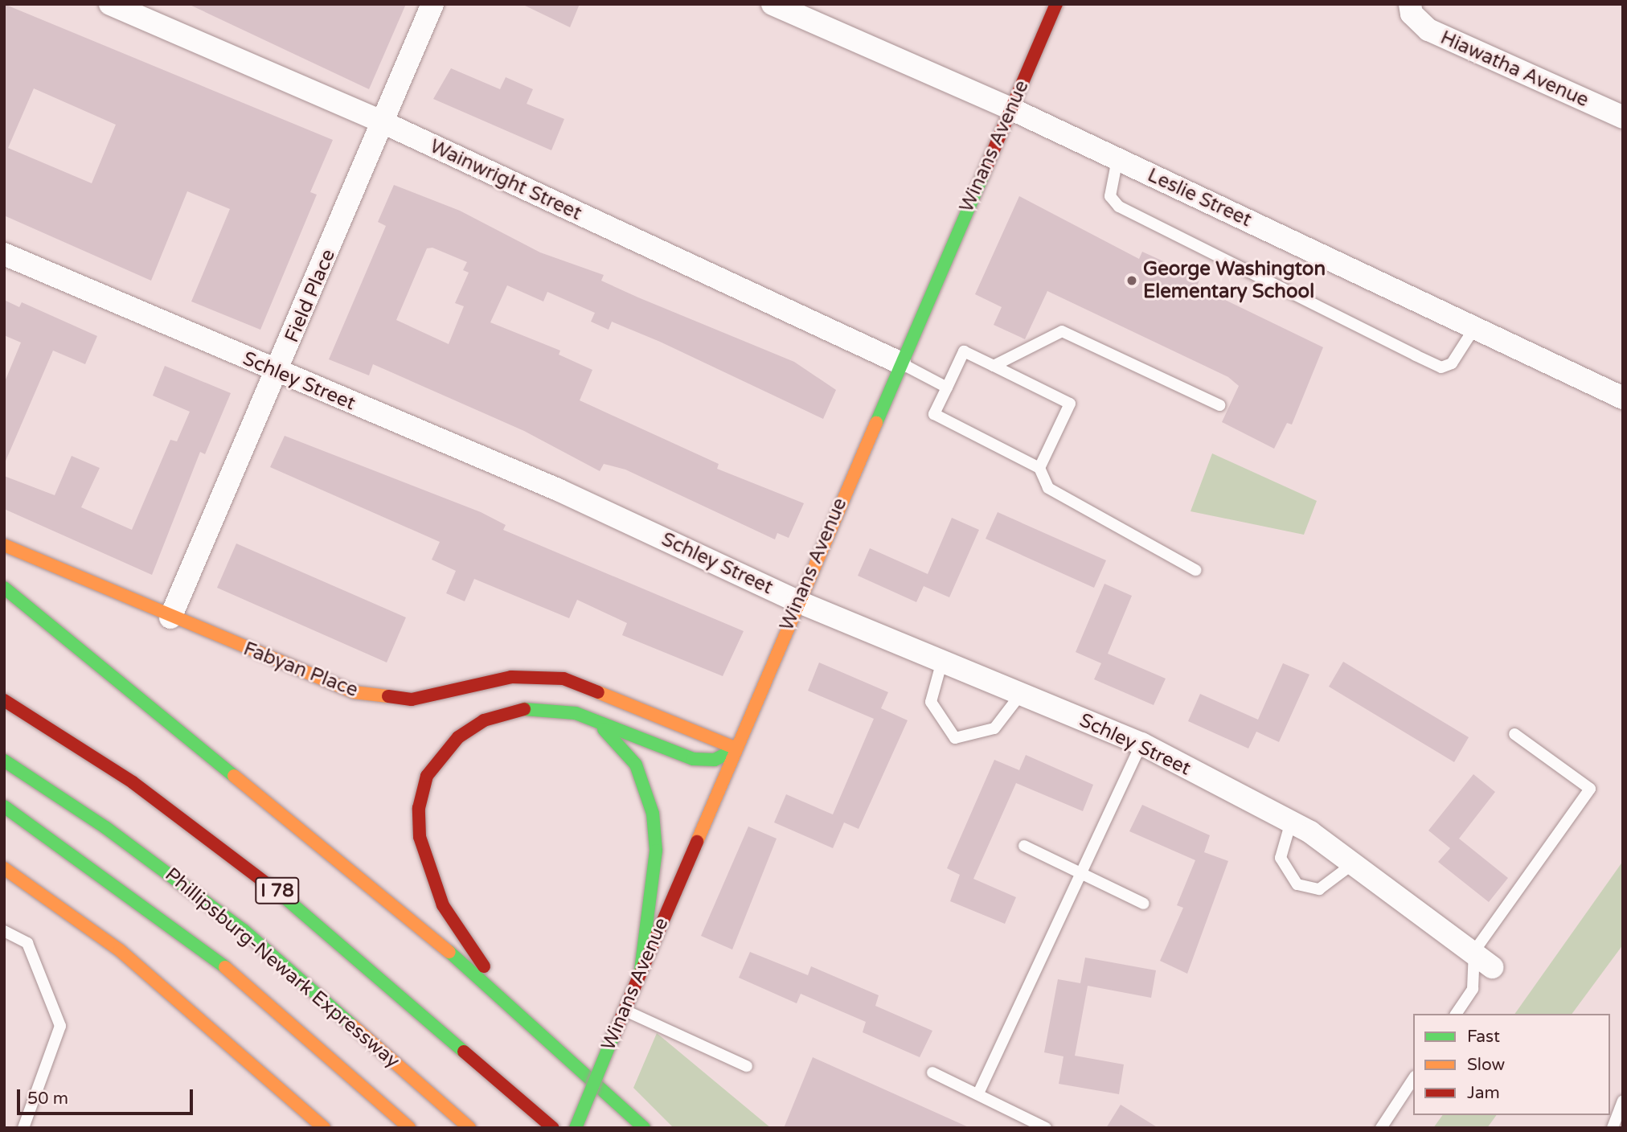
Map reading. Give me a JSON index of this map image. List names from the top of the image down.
{
  "streets": {
    "main road": [
      "Winans Avenue",
      "Fabyan Place",
      "I 78",
      "Phillipsburg-Newark Expressway"
    ],
    "street": [
      "Hiawatha Avenue",
      "Wainwright Street",
      "Leslie Street",
      "Field Place",
      "Schley Street"
    ]
  },
  "crossings": [
    ["Winans Avenue", "Wainwright Street"],
    ["Winans Avenue", "Leslie Street"],
    ["Winans Avenue", "Schley Street"],
    ["Winans Avenue", "Fabyan Place"],
    ["Wainwright Street", "Field Place"],
    ["Field Place", "Schley Street"],
    ["Field Place", "Fabyan Place"]
  ],
  "places": ["George Washington Elementary School"],
  "legend": ["Fast", "Slow", "Jam"],
  "scale_bar": "50 m"
}
